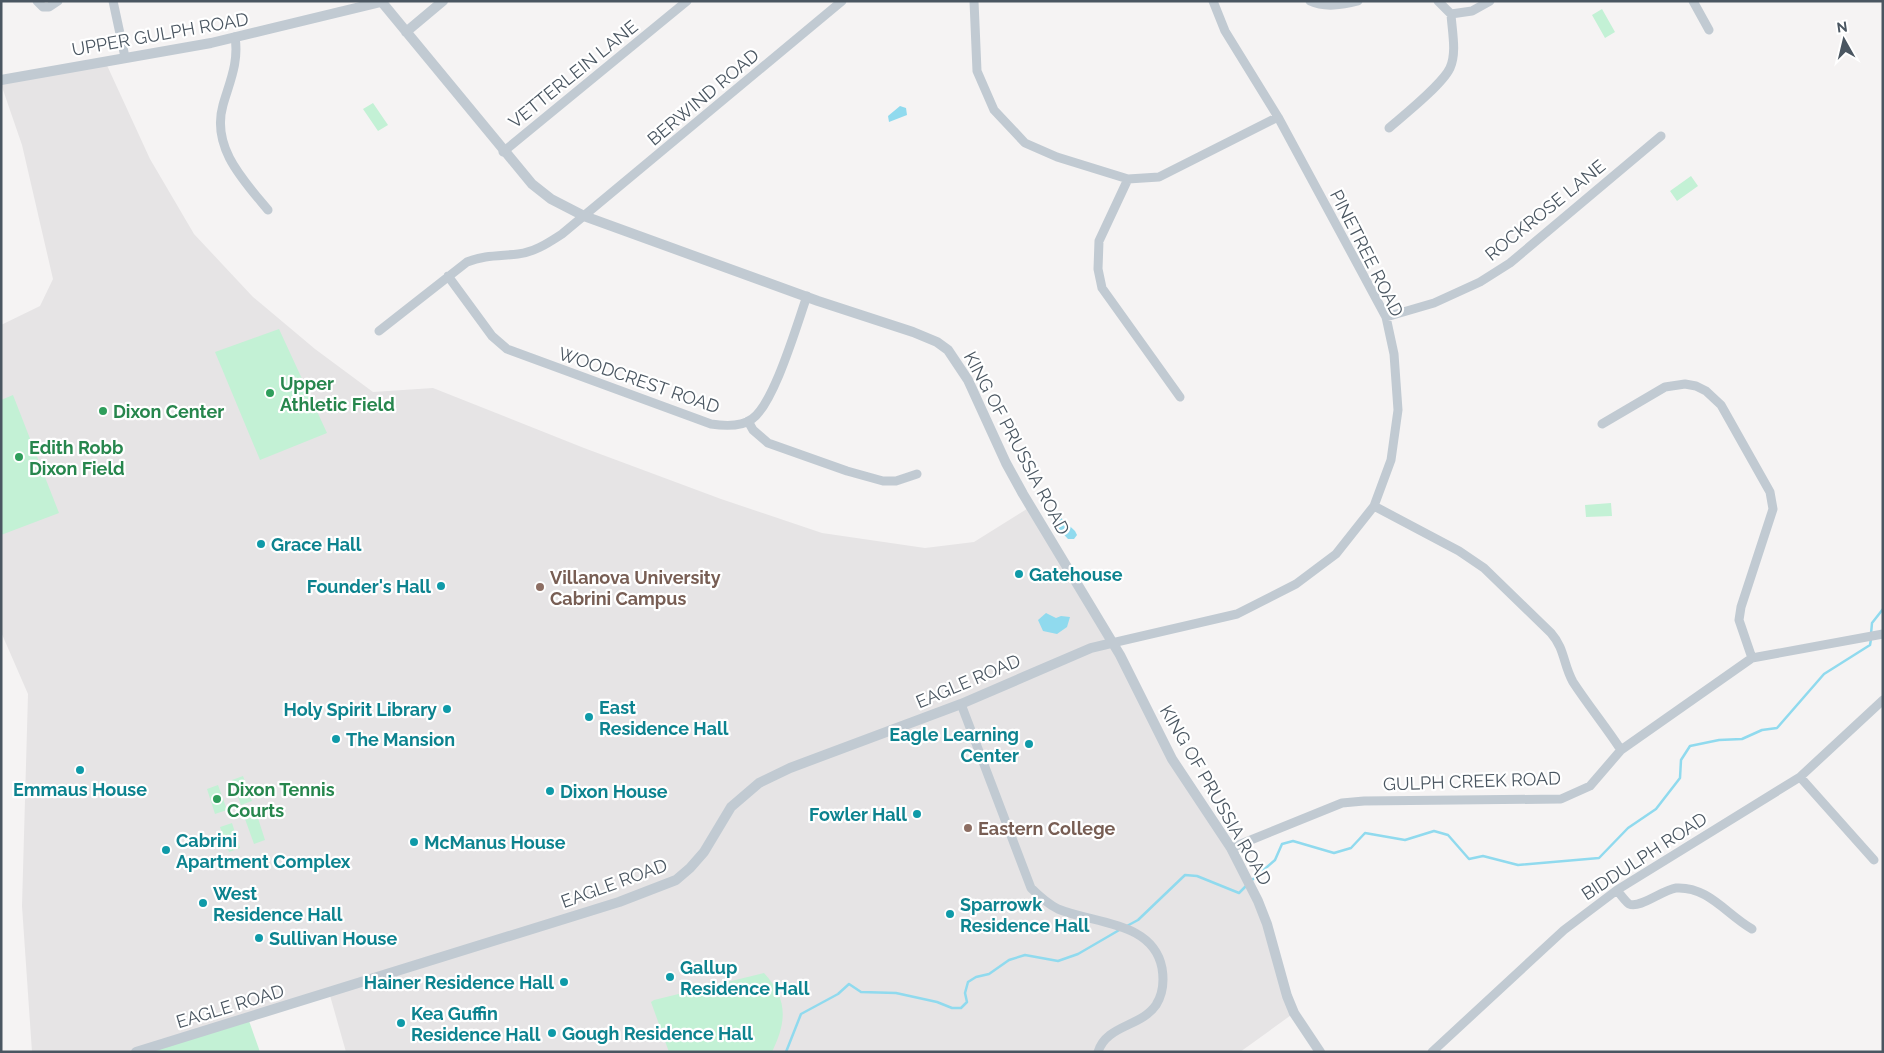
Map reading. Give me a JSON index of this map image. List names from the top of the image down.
{
  "streets": {
    "street": [
      "UPPER GULPH ROAD",
      "VETTERLEIN LANE",
      "BERWIND ROAD",
      "ROCKROSE LANE",
      "PINETREE ROAD",
      "WOODCREST ROAD",
      "KING OF PRUSSIA ROAD",
      "EAGLE ROAD",
      "GULPH CREEK ROAD",
      "BIDDULPH ROAD"
    ]
  },
  "crossings": [
    ["UPPER GULPH ROAD", "KING OF PRUSSIA ROAD"],
    ["VETTERLEIN LANE", "KING OF PRUSSIA ROAD"],
    ["BERWIND ROAD", "WOODCREST ROAD"],
    ["BERWIND ROAD", "KING OF PRUSSIA ROAD"],
    ["ROCKROSE LANE", "PINETREE ROAD"],
    ["PINETREE ROAD", "KING OF PRUSSIA ROAD"],
    ["PINETREE ROAD", "EAGLE ROAD"],
    ["KING OF PRUSSIA ROAD", "EAGLE ROAD"],
    ["KING OF PRUSSIA ROAD", "GULPH CREEK ROAD"]
  ],
  "places": [
    "Upper Athletic Field",
    "Dixon Center",
    "Edith Robb Dixon Field",
    "Grace Hall",
    "Gatehouse",
    "Founder's Hall",
    "Villanova University Cabrini Campus",
    "Holy Spirit Library",
    "East Residence Hall",
    "The Mansion",
    "Eagle Learning Center",
    "Emmaus House",
    "Dixon House",
    "Dixon Tennis Courts",
    "Fowler Hall",
    "Eastern College",
    "McManus House",
    "Cabrini Apartment Complex",
    "West Residence Hall",
    "Sparrowk Residence Hall",
    "Sullivan House",
    "Gallup Residence Hall",
    "Hainer Residence Hall",
    "Kea Guffin Residence Hall",
    "Gough Residence Hall"
  ],
  "north": "top"
}
